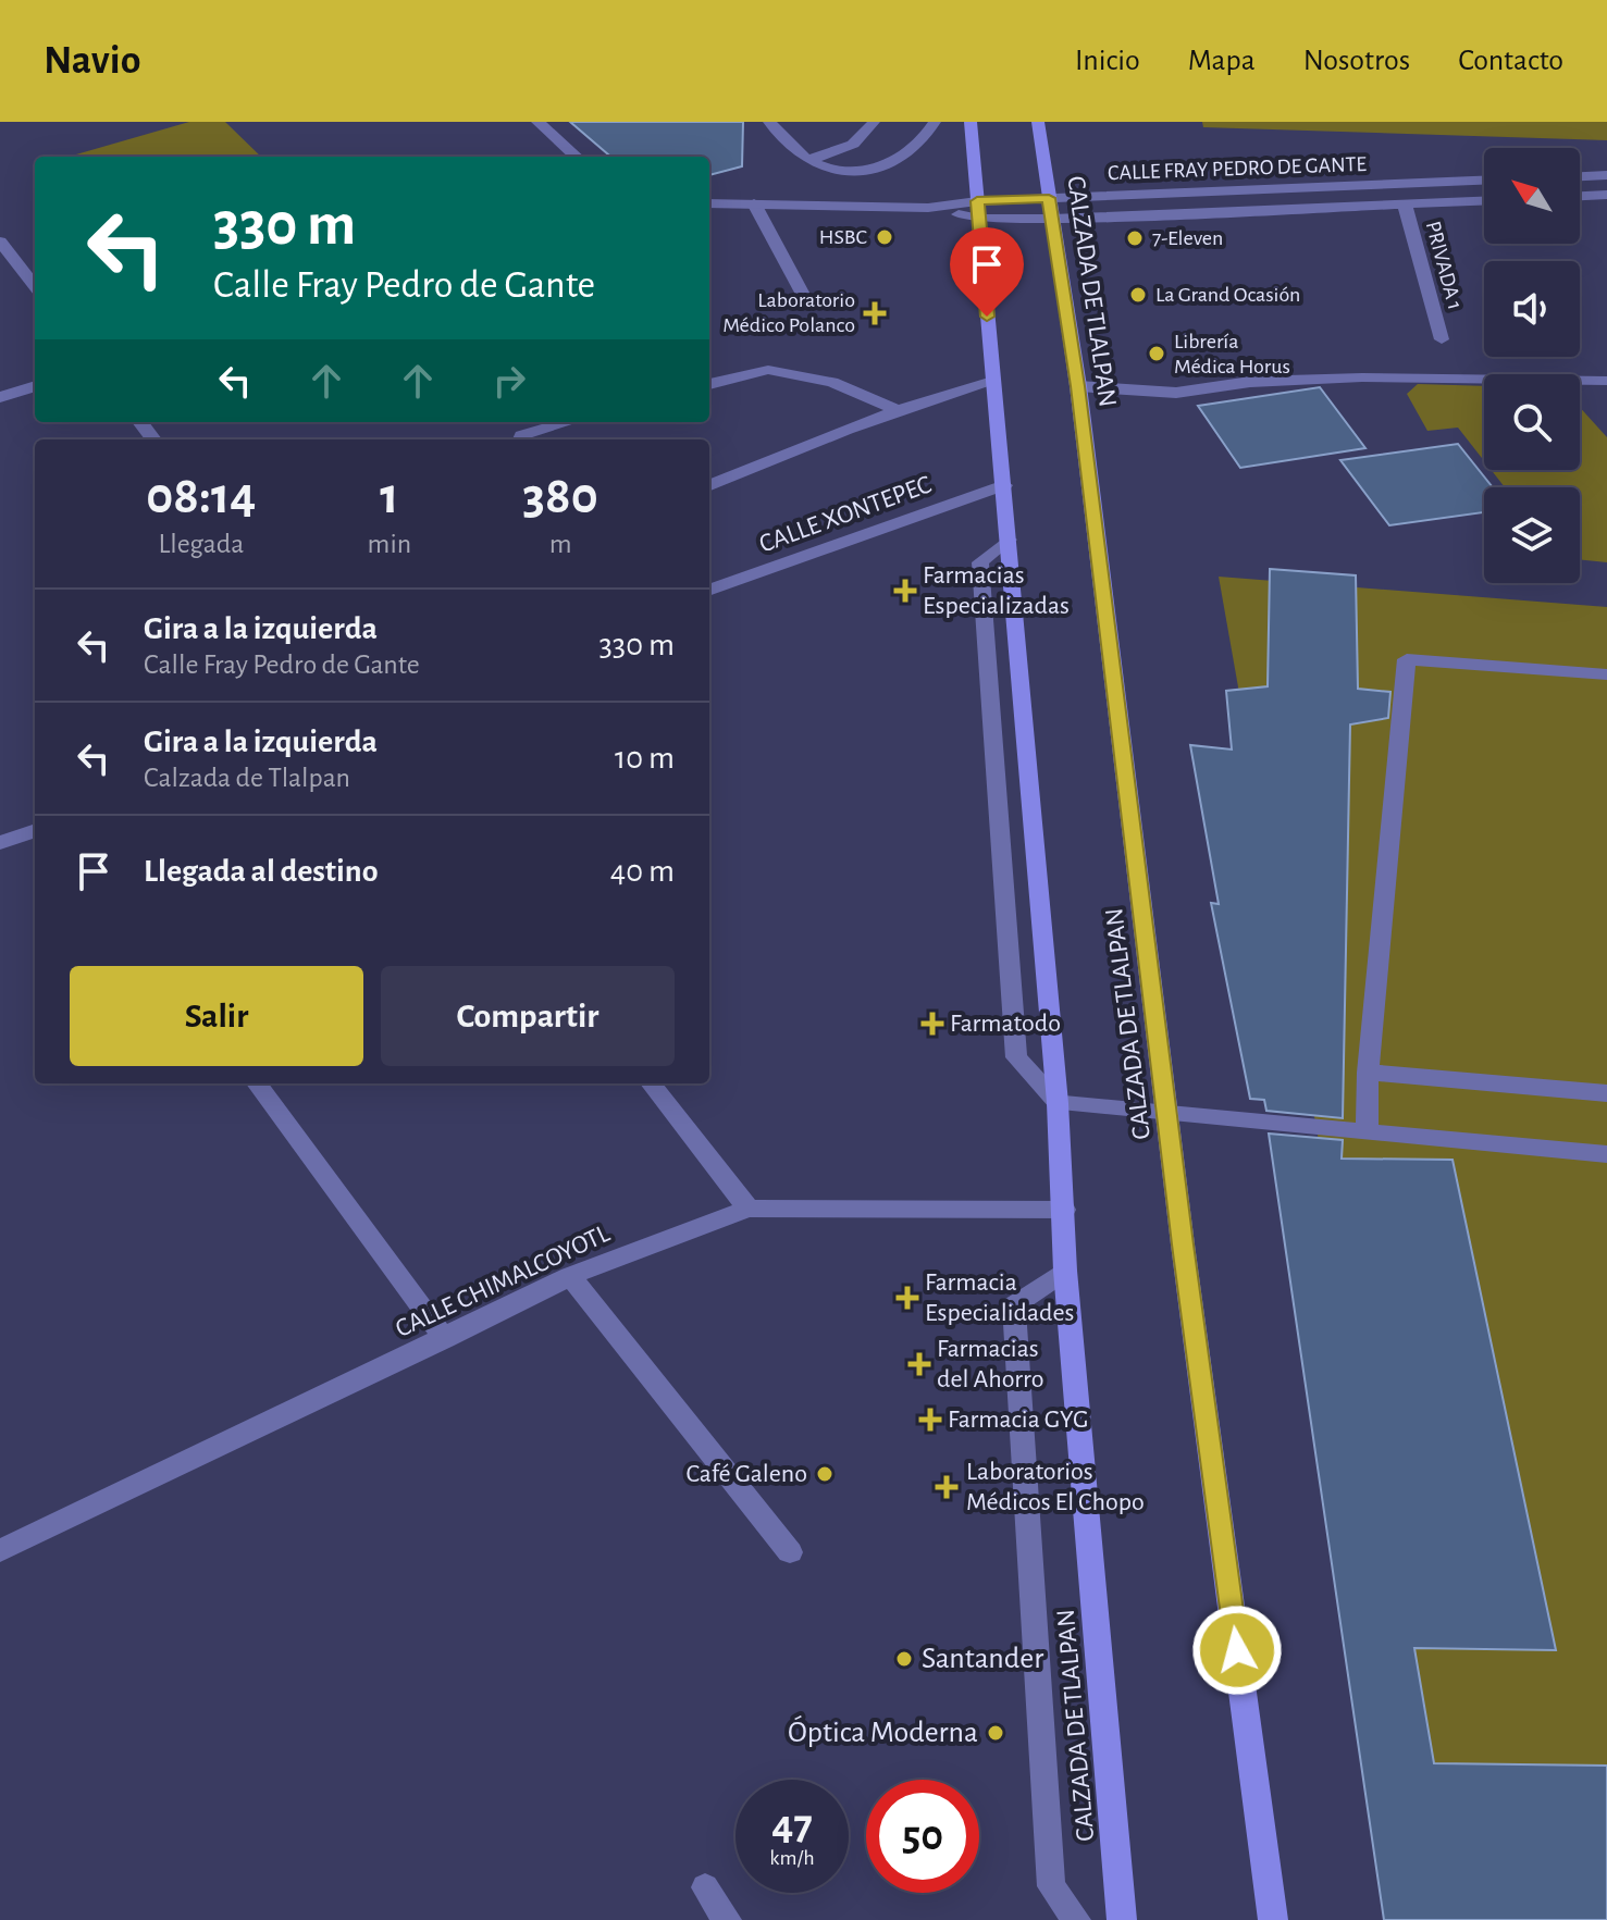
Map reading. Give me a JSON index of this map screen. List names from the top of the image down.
{
  "streets": {
    "main road": ["CALZADA DE TLALPAN"],
    "street": [
      "CALLE FRAY PEDRO DE GANTE",
      "PRIVADA 1",
      "CALLE XONTEPEC",
      "CALLE CHIMALCOYOTL"
    ]
  },
  "crossings": [
    ["CALLE FRAY PEDRO DE GANTE", "PRIVADA 1"],
    ["CALLE FRAY PEDRO DE GANTE", "CALZADA DE TLALPAN"],
    ["CALZADA DE TLALPAN", "CALLE XONTEPEC"],
    ["CALZADA DE TLALPAN", "CALLE CHIMALCOYOTL"]
  ],
  "places": {
    "other": [
      "HSBC",
      "7-Eleven",
      "La Grand Ocasión",
      "Librería Médica Horus",
      "Café Galeno",
      "Santander",
      "Óptica Moderna"
    ],
    "health": [
      "Laboratorio Médico Polanco",
      "Farmacias Especializadas",
      "Farmatodo",
      "Farmacia Especialidades",
      "Farmacias del Ahorro",
      "Farmacia GYG",
      "Laboratorios Médicos El Chopo"
    ]
  },
  "north": "top left",
  "page": {
    "header": "Navio",
    "nav": [
      "Inicio",
      "Mapa",
      "Nosotros",
      "Contacto"
    ],
    "turn": ["330 m", "Calle Fray Pedro de Gante"],
    "eta": [
      "08:14",
      "Llegada",
      "1",
      "min",
      "380",
      "m"
    ],
    "list": [
      {
        "name": "Gira a la izquierda",
        "note": "Calle Fray Pedro de Gante",
        "value": "330 m"
      },
      {
        "name": "Gira a la izquierda",
        "note": "Calzada de Tlalpan",
        "value": "10 m"
      },
      {
        "name": "Llegada al destino",
        "value": "40 m"
      }
    ],
    "buttons": ["Salir", "Compartir"],
    "speed": "47 km/h",
    "limit": "50"
  }
}
